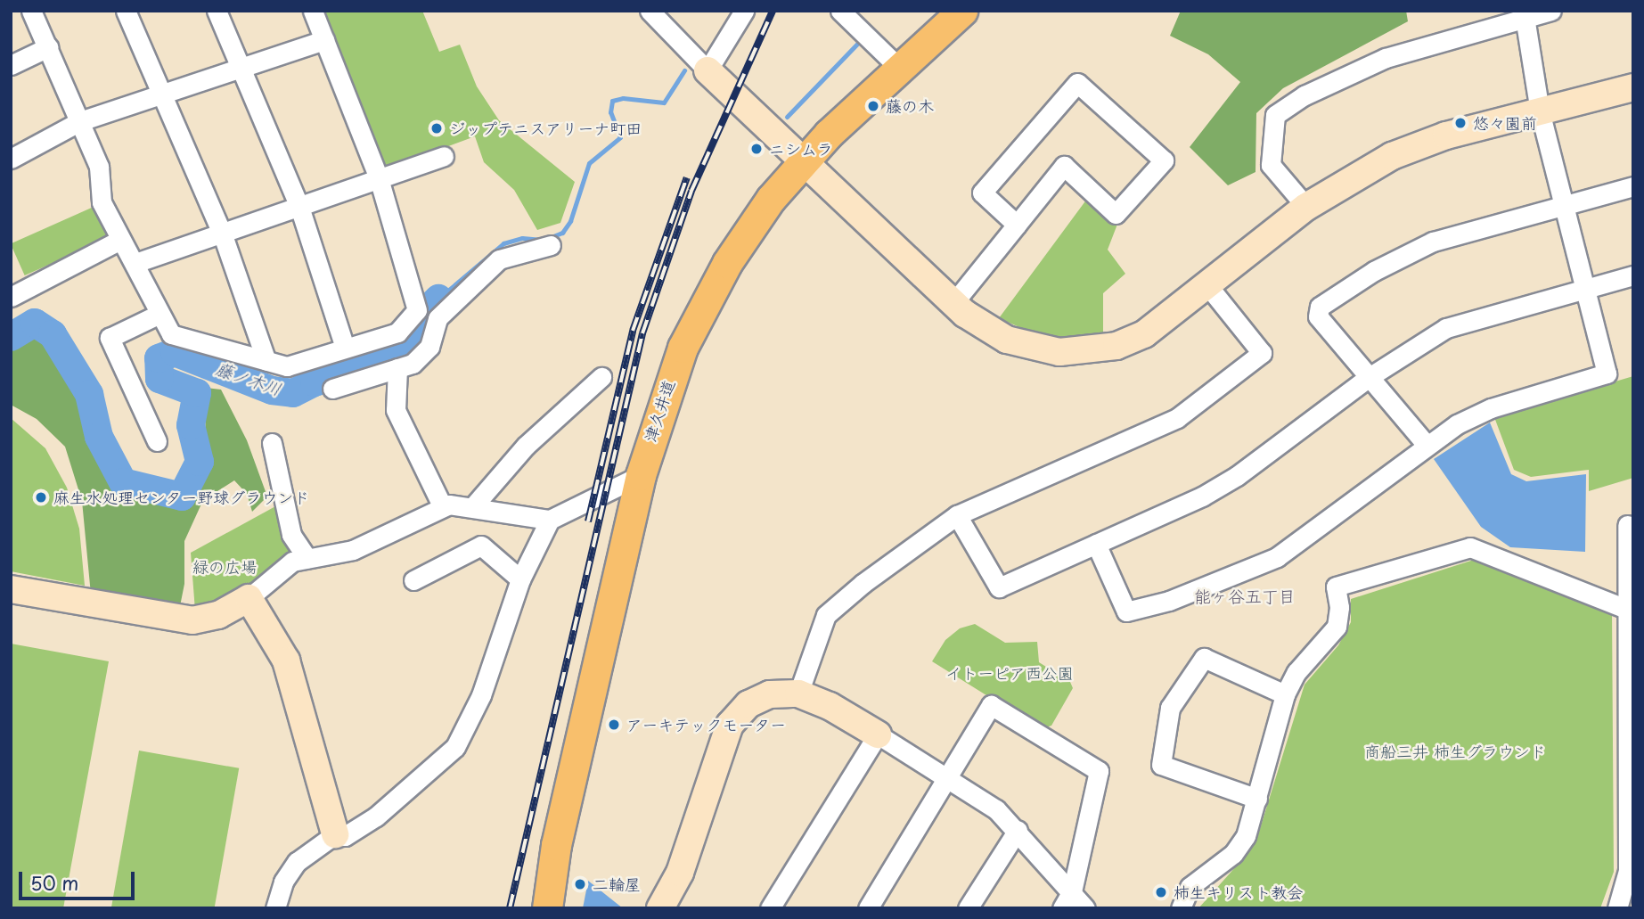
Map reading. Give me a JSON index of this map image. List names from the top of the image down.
{
  "streets": {
    "main road": ["津久井道"]
  },
  "districts": ["能ヶ谷五丁目"],
  "water": ["藤ノ木川"],
  "parks": ["緑の広場", "イトーピア西公園", "商船三井 柿生グラウンド"],
  "places": [
    "藤の木",
    "悠々園前",
    "ジップテニスアリーナ町田",
    "ニシムラ",
    "麻生水処理センター野球グラウンド",
    "アーキテックモーター",
    "二輪屋",
    "柿生キリスト教会"
  ],
  "scale_bar": "50 m"
}
